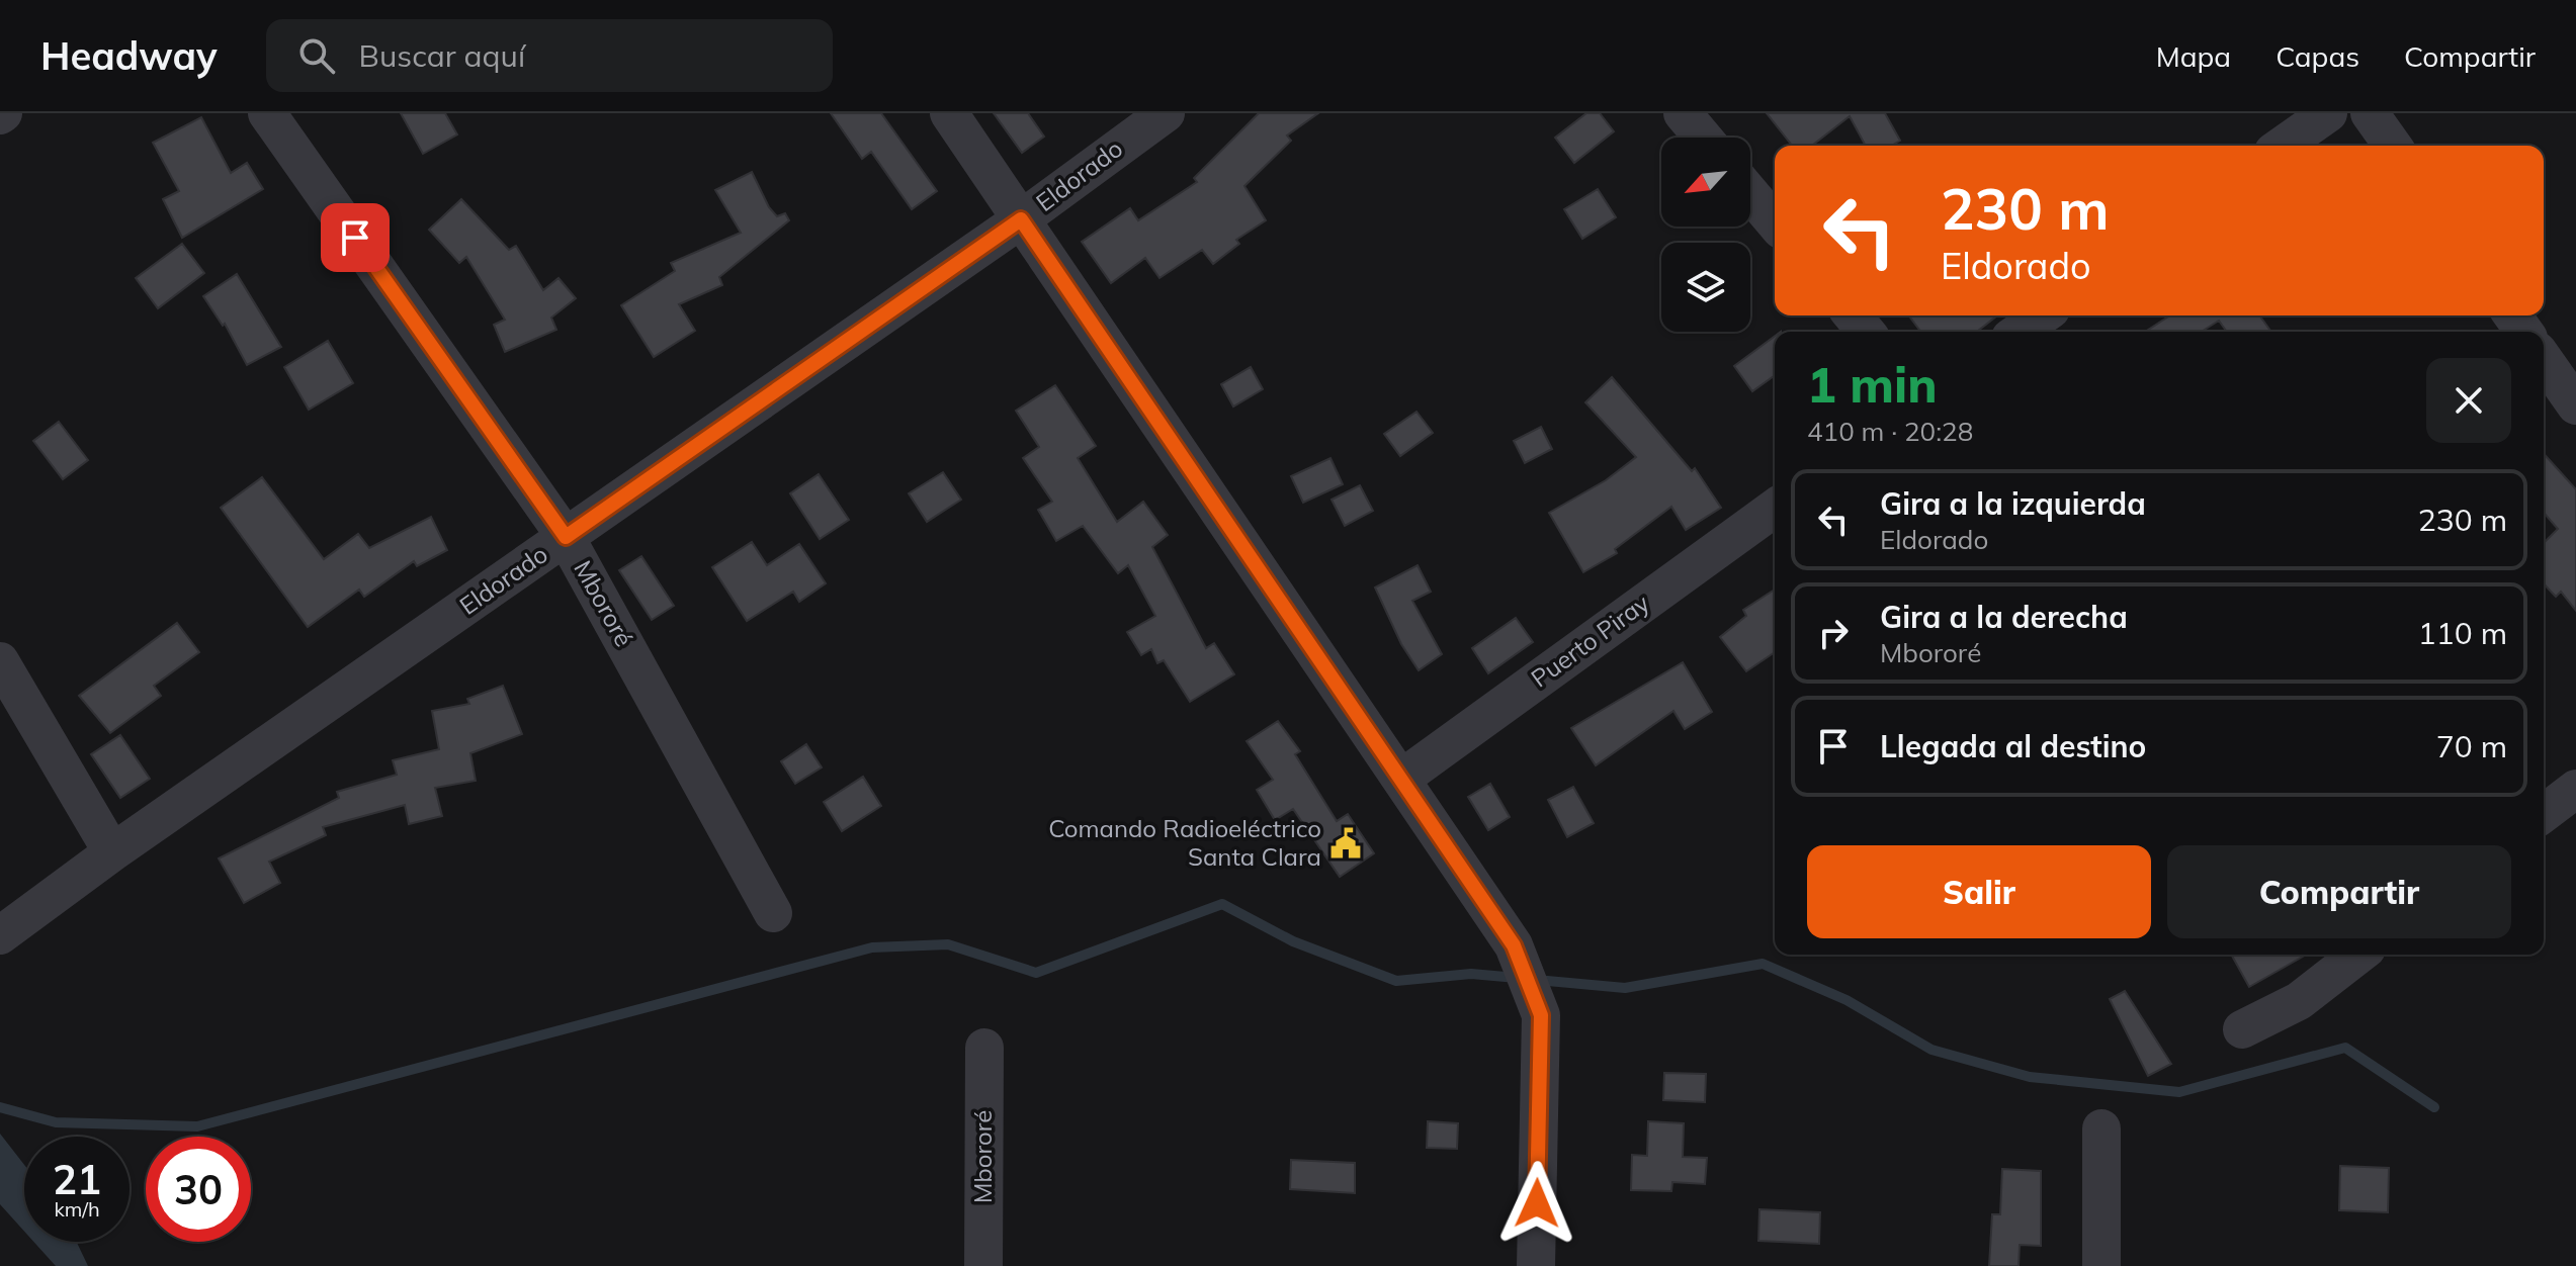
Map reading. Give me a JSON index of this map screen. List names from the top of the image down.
{
  "streets": {
    "street": ["Eldorado", "Mbororé", "Puerto Piray"]
  },
  "crossings": [
    ["Eldorado", "Mbororé"]
  ],
  "places": {
    "public building": ["Comando Radioeléctrico Santa Clara"]
  },
  "north": "bottom left",
  "page": {
    "header": "Headway",
    "search": "Buscar aquí",
    "nav": ["Mapa", "Capas", "Compartir"],
    "turn": ["230 m", "Eldorado"],
    "heading": ["1 min", "410 m · 20:28"],
    "list": [
      {
        "name": "Gira a la izquierda",
        "note": "Eldorado",
        "value": "230 m"
      },
      {
        "name": "Gira a la derecha",
        "note": "Mbororé",
        "value": "110 m"
      },
      {
        "name": "Llegada al destino",
        "value": "70 m"
      }
    ],
    "buttons": ["Salir", "Compartir"],
    "speed": "21 km/h",
    "limit": "30"
  }
}
